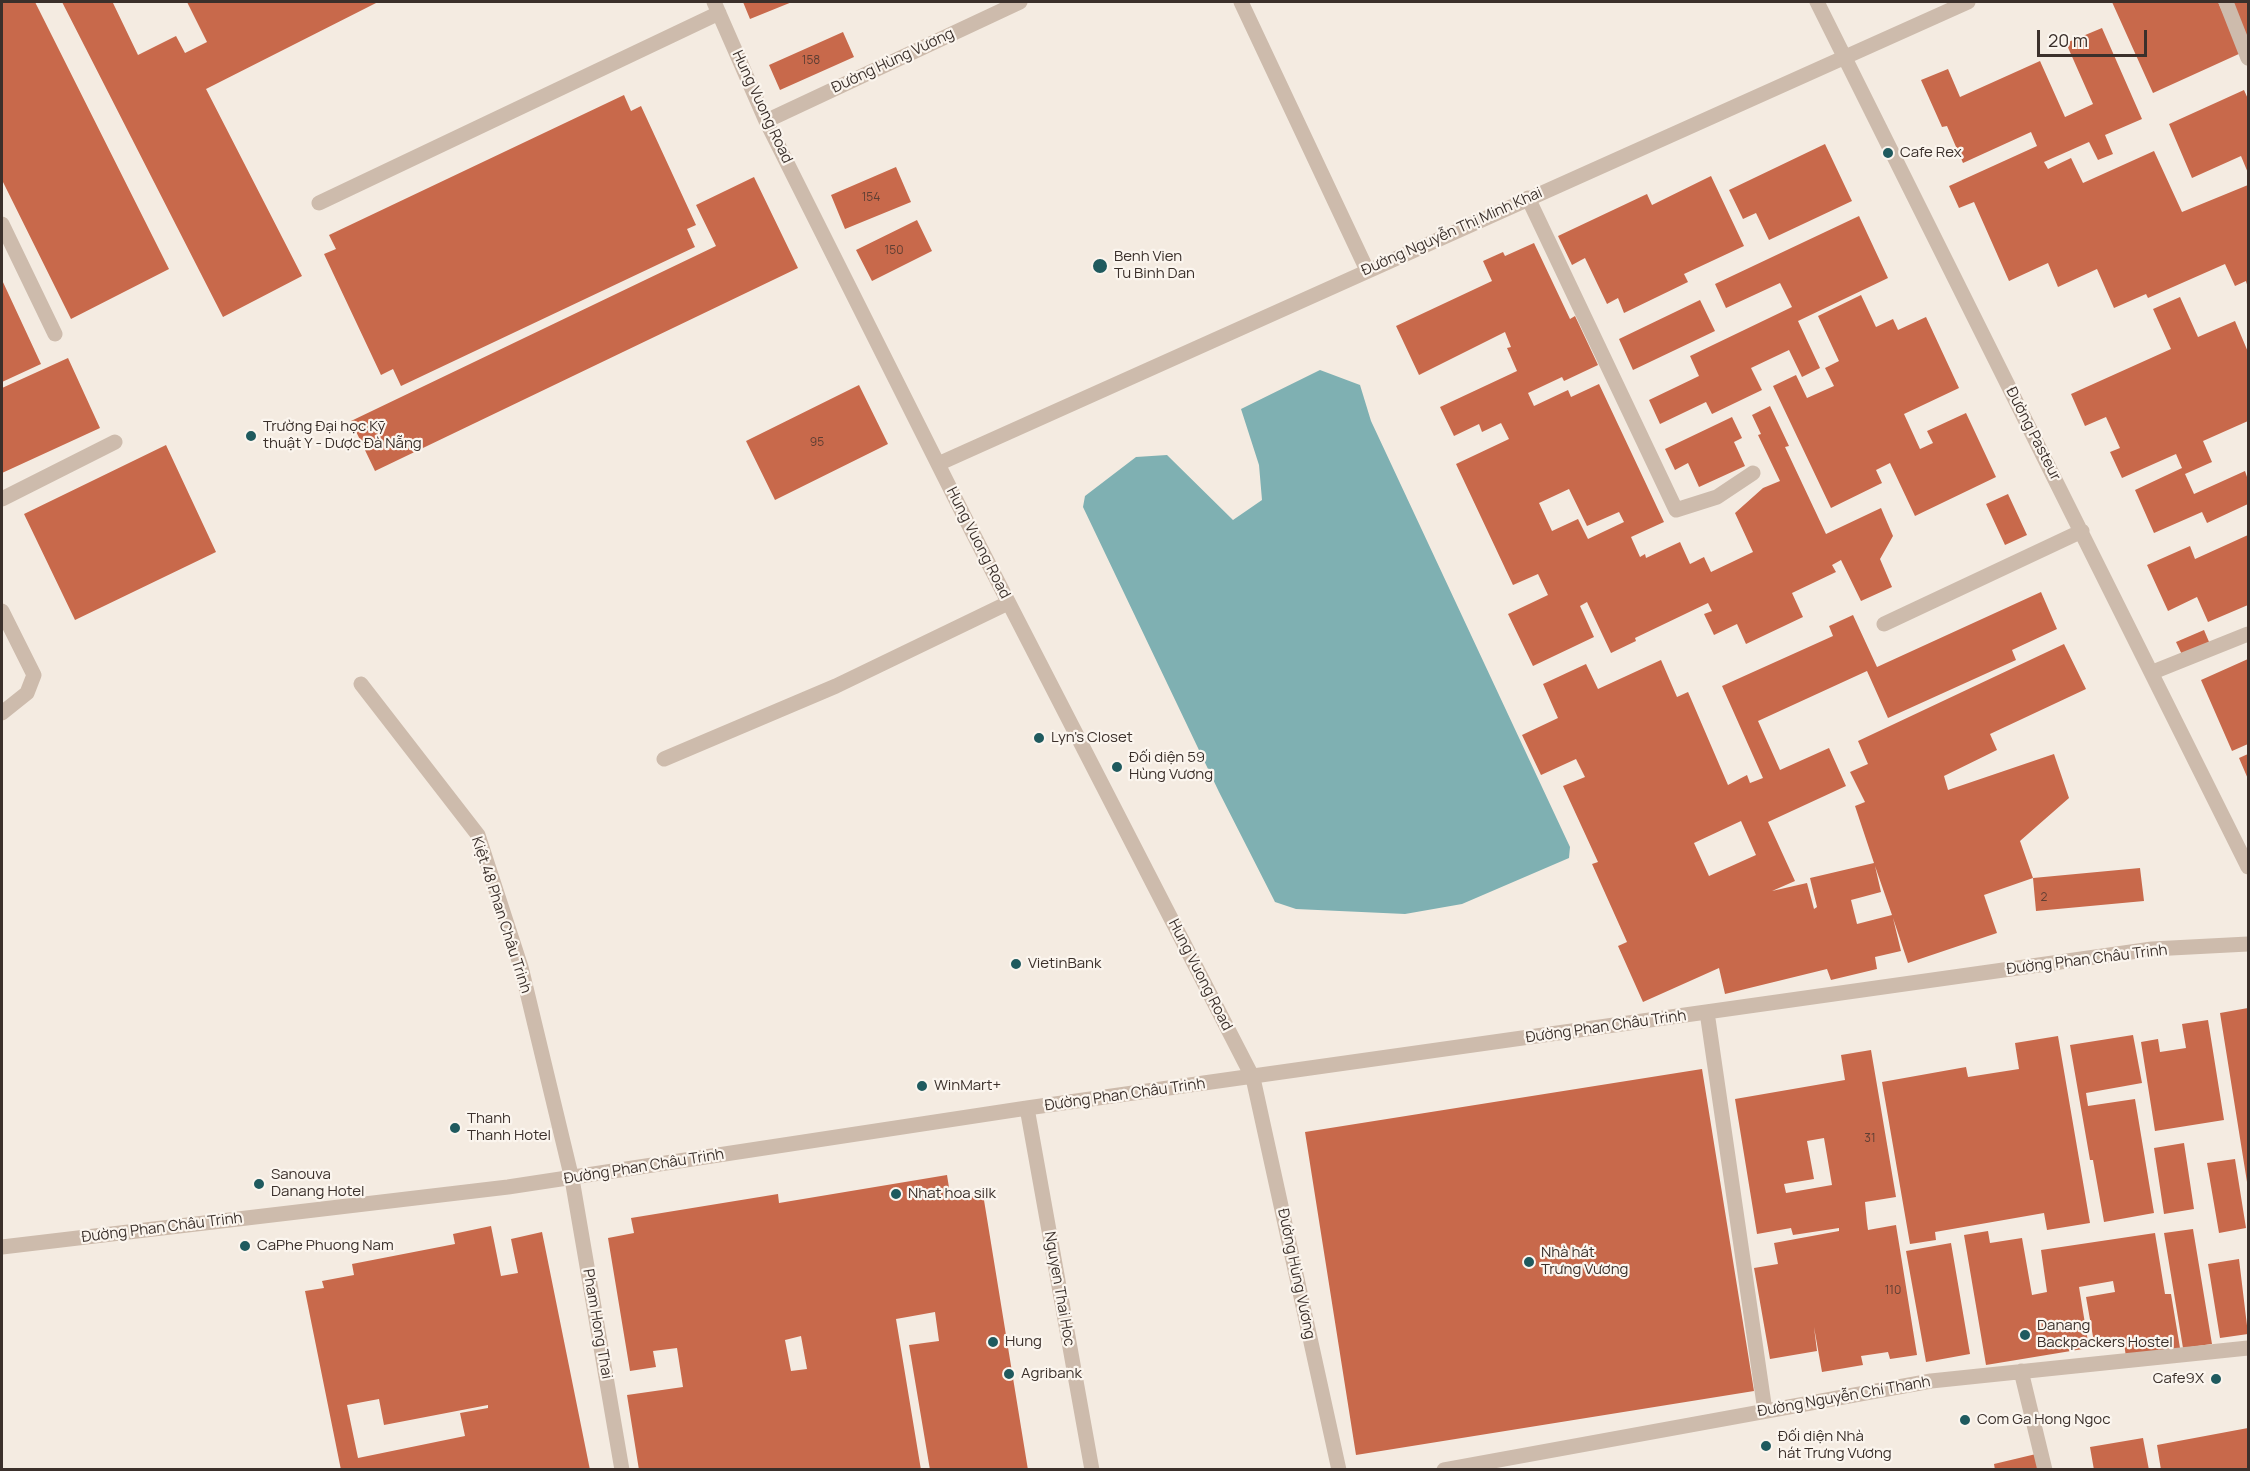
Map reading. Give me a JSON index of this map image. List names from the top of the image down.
{
  "streets": {
    "street": [
      "Đường Hùng Vương",
      "Hung Vuong Road",
      "Đường Nguyễn Thị Minh Khai",
      "Đường Pasteur",
      "Kiệt 48 Phan Châu Trinh",
      "Đường Phan Châu Trinh",
      "Nguyen Thai Hoc",
      "Pham Hong Thai",
      "Đường Nguyễn Chí Thanh"
    ]
  },
  "crossings": [
    ["Đường Hùng Vương", "Hung Vuong Road"],
    ["Đường Hùng Vương", "Đường Phan Châu Trinh"],
    ["Hung Vuong Road", "Đường Nguyễn Thị Minh Khai"],
    ["Hung Vuong Road", "Đường Phan Châu Trinh"],
    ["Đường Nguyễn Thị Minh Khai", "Đường Pasteur"],
    ["Kiệt 48 Phan Châu Trinh", "Đường Phan Châu Trinh"],
    ["Kiệt 48 Phan Châu Trinh", "Pham Hong Thai"],
    ["Đường Phan Châu Trinh", "Nguyen Thai Hoc"],
    ["Đường Phan Châu Trinh", "Pham Hong Thai"]
  ],
  "places": [
    "Cafe Rex",
    "Benh Vien Tu Binh Dan",
    "Trường Đại học Kỹ thuật Y - Dược Đà Nẵng",
    "Lyn's Closet",
    "Đối diện 59 Hùng Vương",
    "VietinBank",
    "WinMart+",
    "Thanh Thanh Hotel",
    "Sanouva Danang Hotel",
    "Nhat hoa silk",
    "CaPhe Phuong Nam",
    "Nhà hát Trưng Vương",
    "Danang Backpackers Hostel",
    "Hung",
    "Agribank",
    "Cafe9X",
    "Com Ga Hong Ngoc",
    "Đối diện Nhà hát Trưng Vương"
  ],
  "house_numbers": [
    "158",
    "154",
    "150",
    "95",
    "2",
    "31",
    "110"
  ],
  "scale_bar": "20 m"
}
